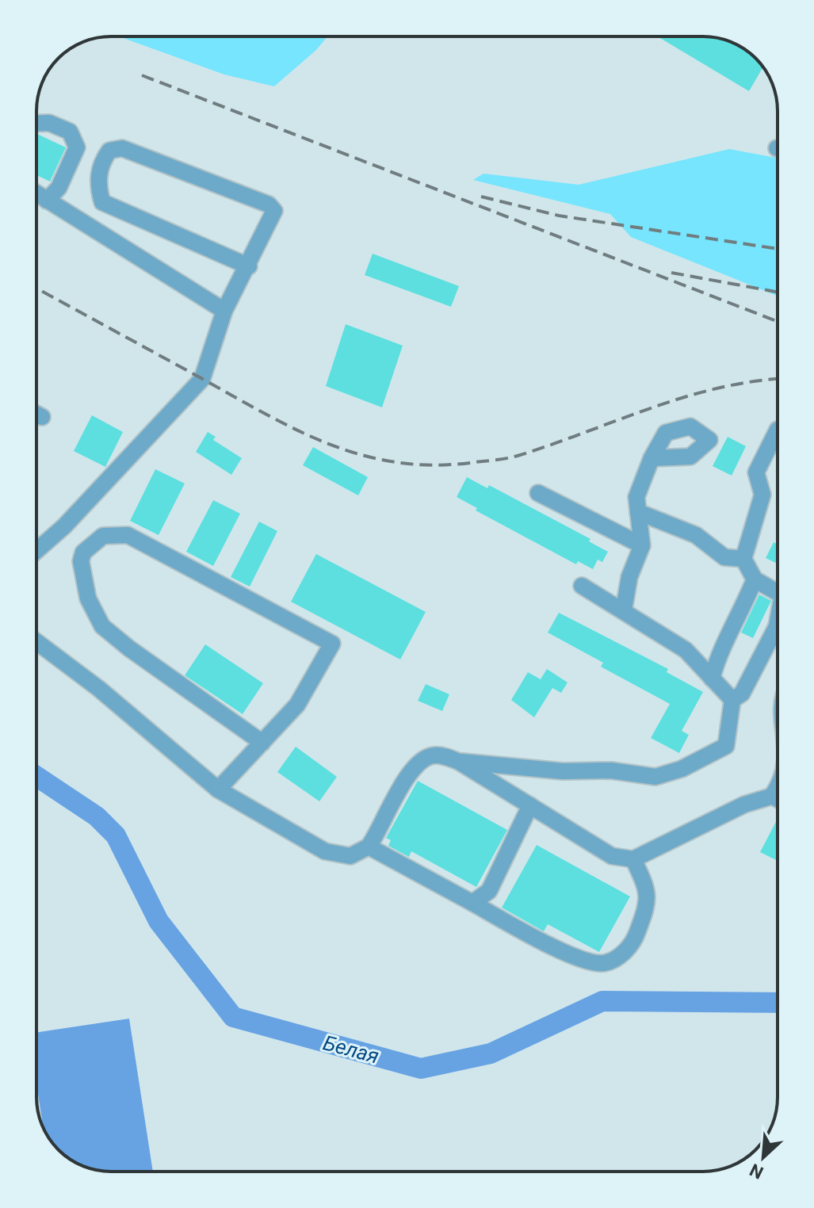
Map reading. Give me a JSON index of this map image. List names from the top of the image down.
{
  "water": ["Белая"],
  "north": "bottom left"
}
